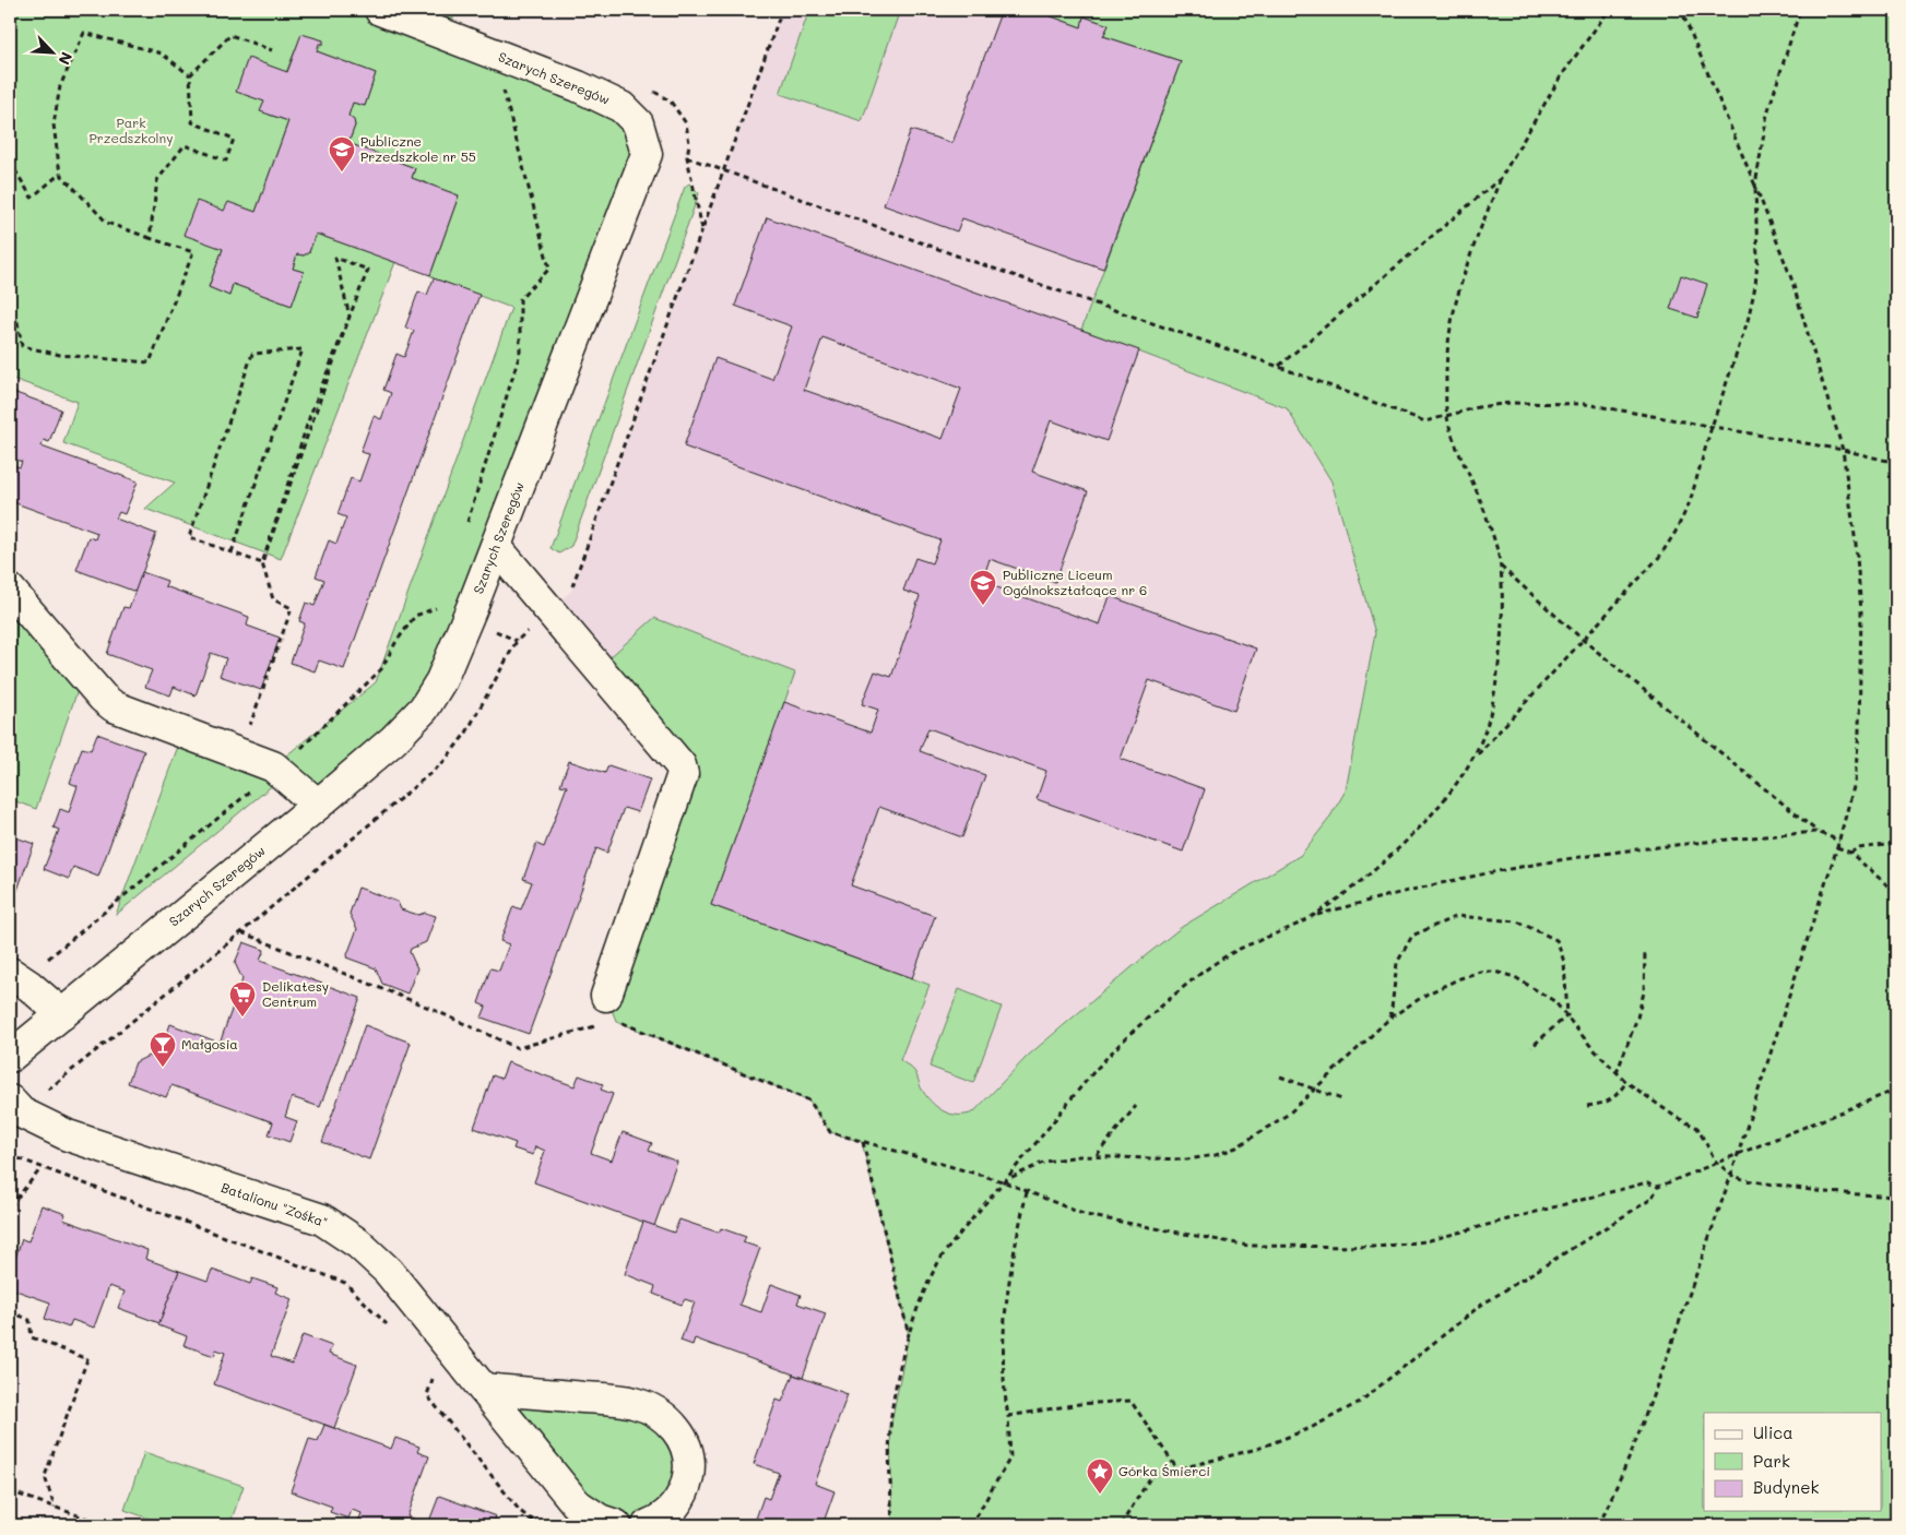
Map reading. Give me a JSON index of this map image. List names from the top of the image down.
{
  "streets": {
    "street": ["Szarych Szeregów", "Batalionu \"Zośka\""]
  },
  "parks": ["Park Przedszkolny"],
  "places": {
    "school or university": ["Publiczne Przedszkole nr 55", "Publiczne Liceum Ogólnokształcące nr 6"],
    "supermarket": ["Delikatesy Centrum"],
    "bar": ["Małgosia"],
    "place": ["Górka Śmierci"]
  },
  "legend": ["Ulica", "Park", "Budynek"],
  "north": "bottom right"
}
